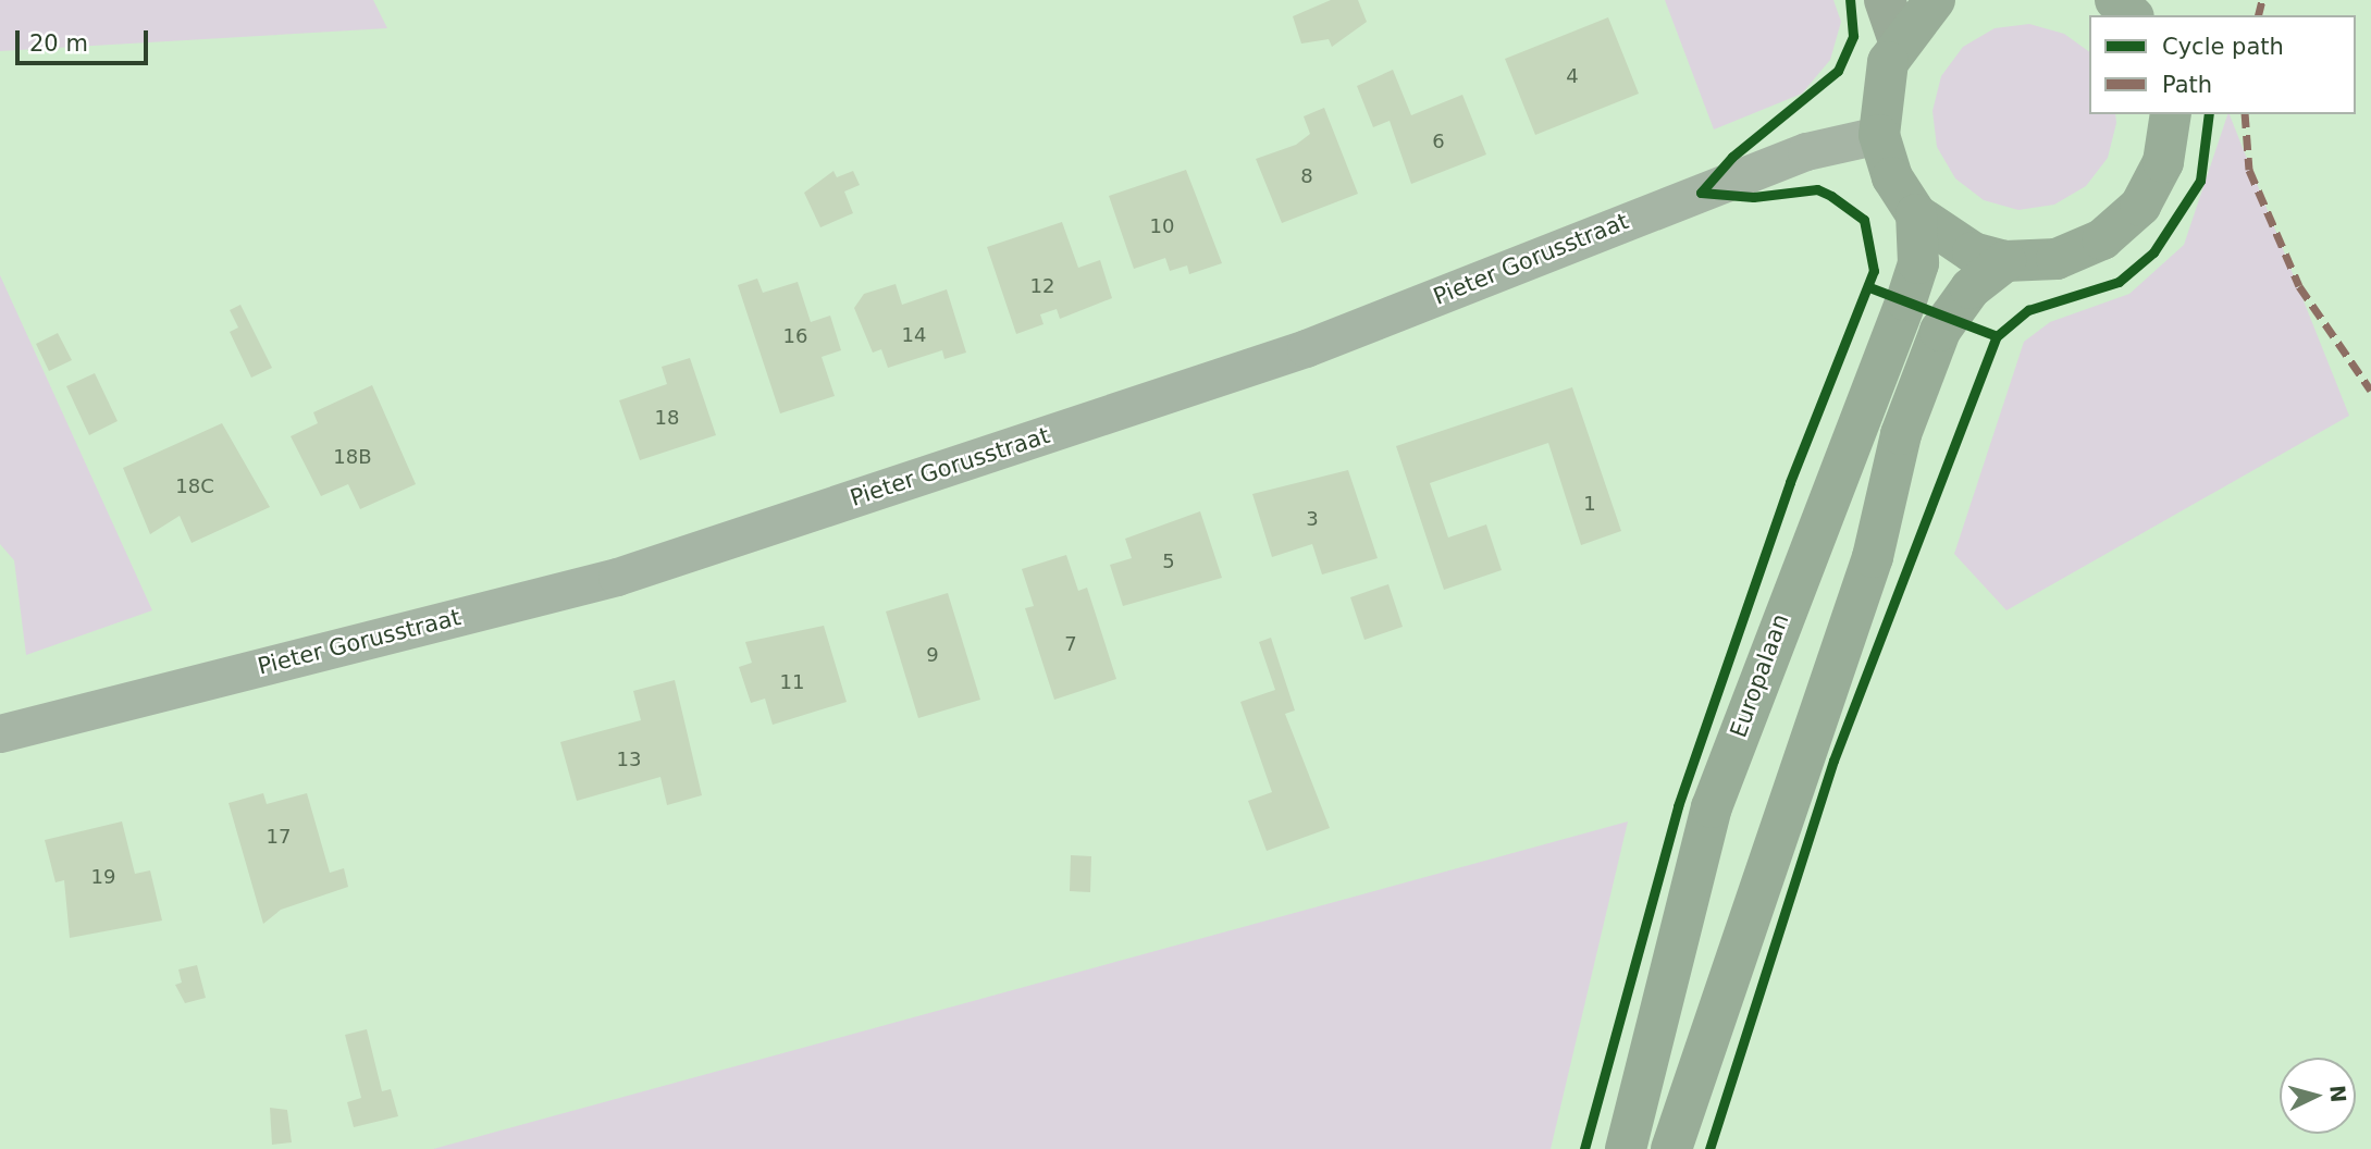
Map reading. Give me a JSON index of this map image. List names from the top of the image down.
{
  "streets": {
    "main road": ["Europalaan"],
    "street": ["Pieter Gorusstraat"]
  },
  "house_numbers": [
    "4",
    "6",
    "8",
    "10",
    "12",
    "14",
    "16",
    "18",
    "18B",
    "18C",
    "1",
    "3",
    "5",
    "7",
    "9",
    "11",
    "13",
    "17",
    "19"
  ],
  "legend": ["Cycle path", "Path"],
  "scale_bar": "20 m",
  "north": "right"
}
